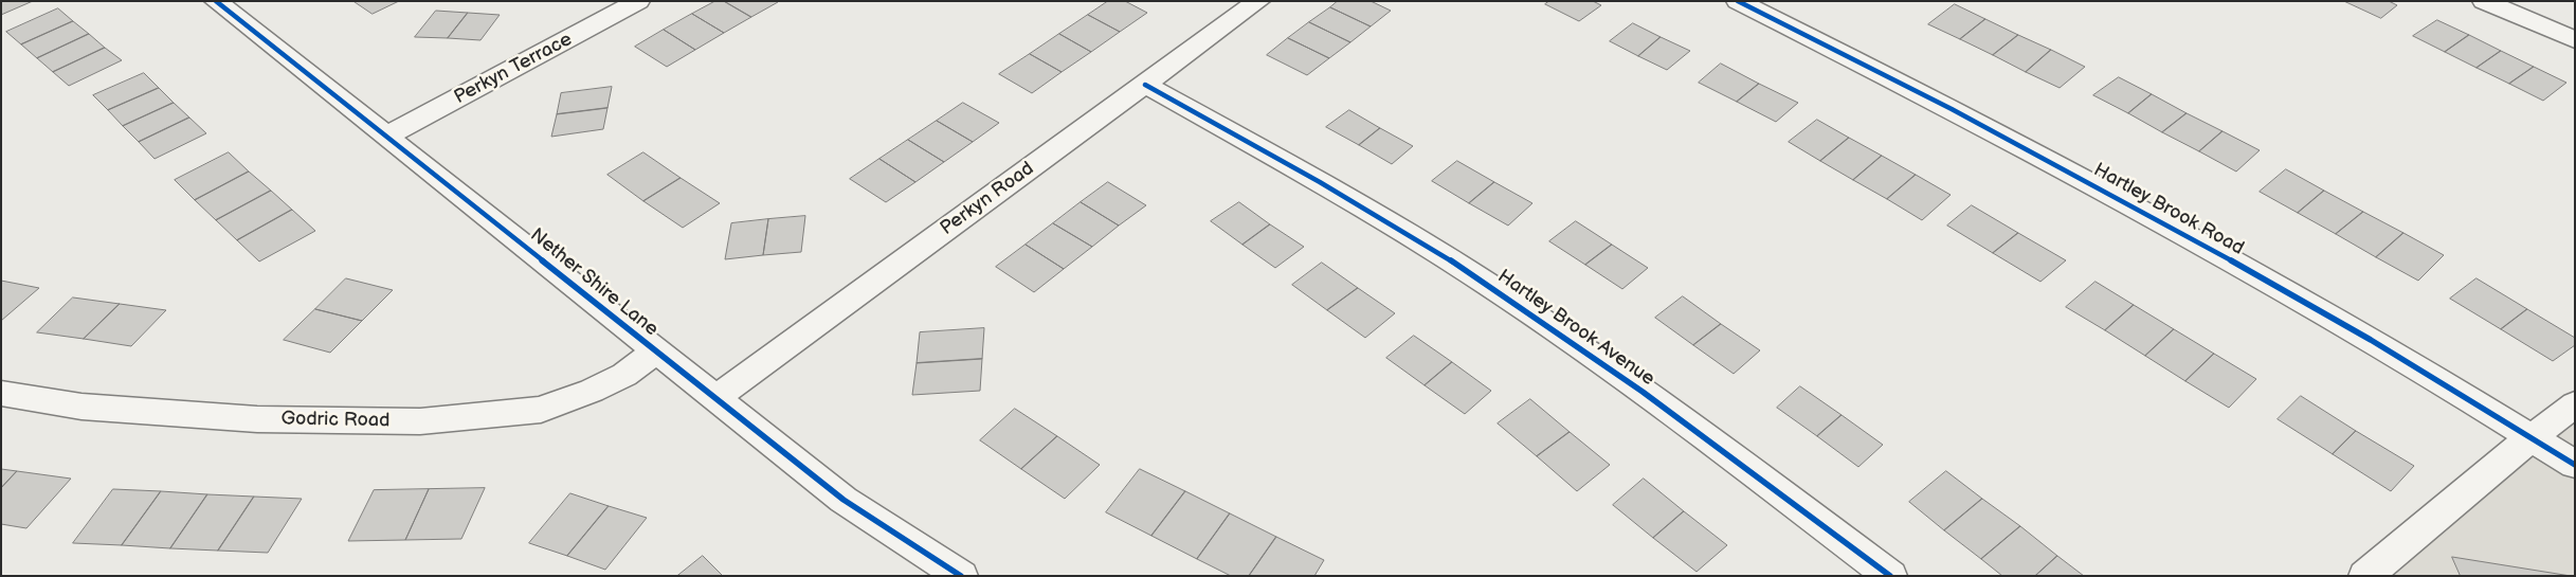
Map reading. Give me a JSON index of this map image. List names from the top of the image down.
{
  "streets": {
    "street": [
      "Perkyn Terrace",
      "Perkyn Road",
      "Hartley Brook Road",
      "Nether Shire Lane",
      "Hartley Brook Avenue",
      "Godric Road"
    ]
  },
  "crossings": [
    ["Perkyn Terrace", "Nether Shire Lane"],
    ["Perkyn Road", "Nether Shire Lane"],
    ["Perkyn Road", "Hartley Brook Avenue"],
    ["Nether Shire Lane", "Godric Road"]
  ]
}
